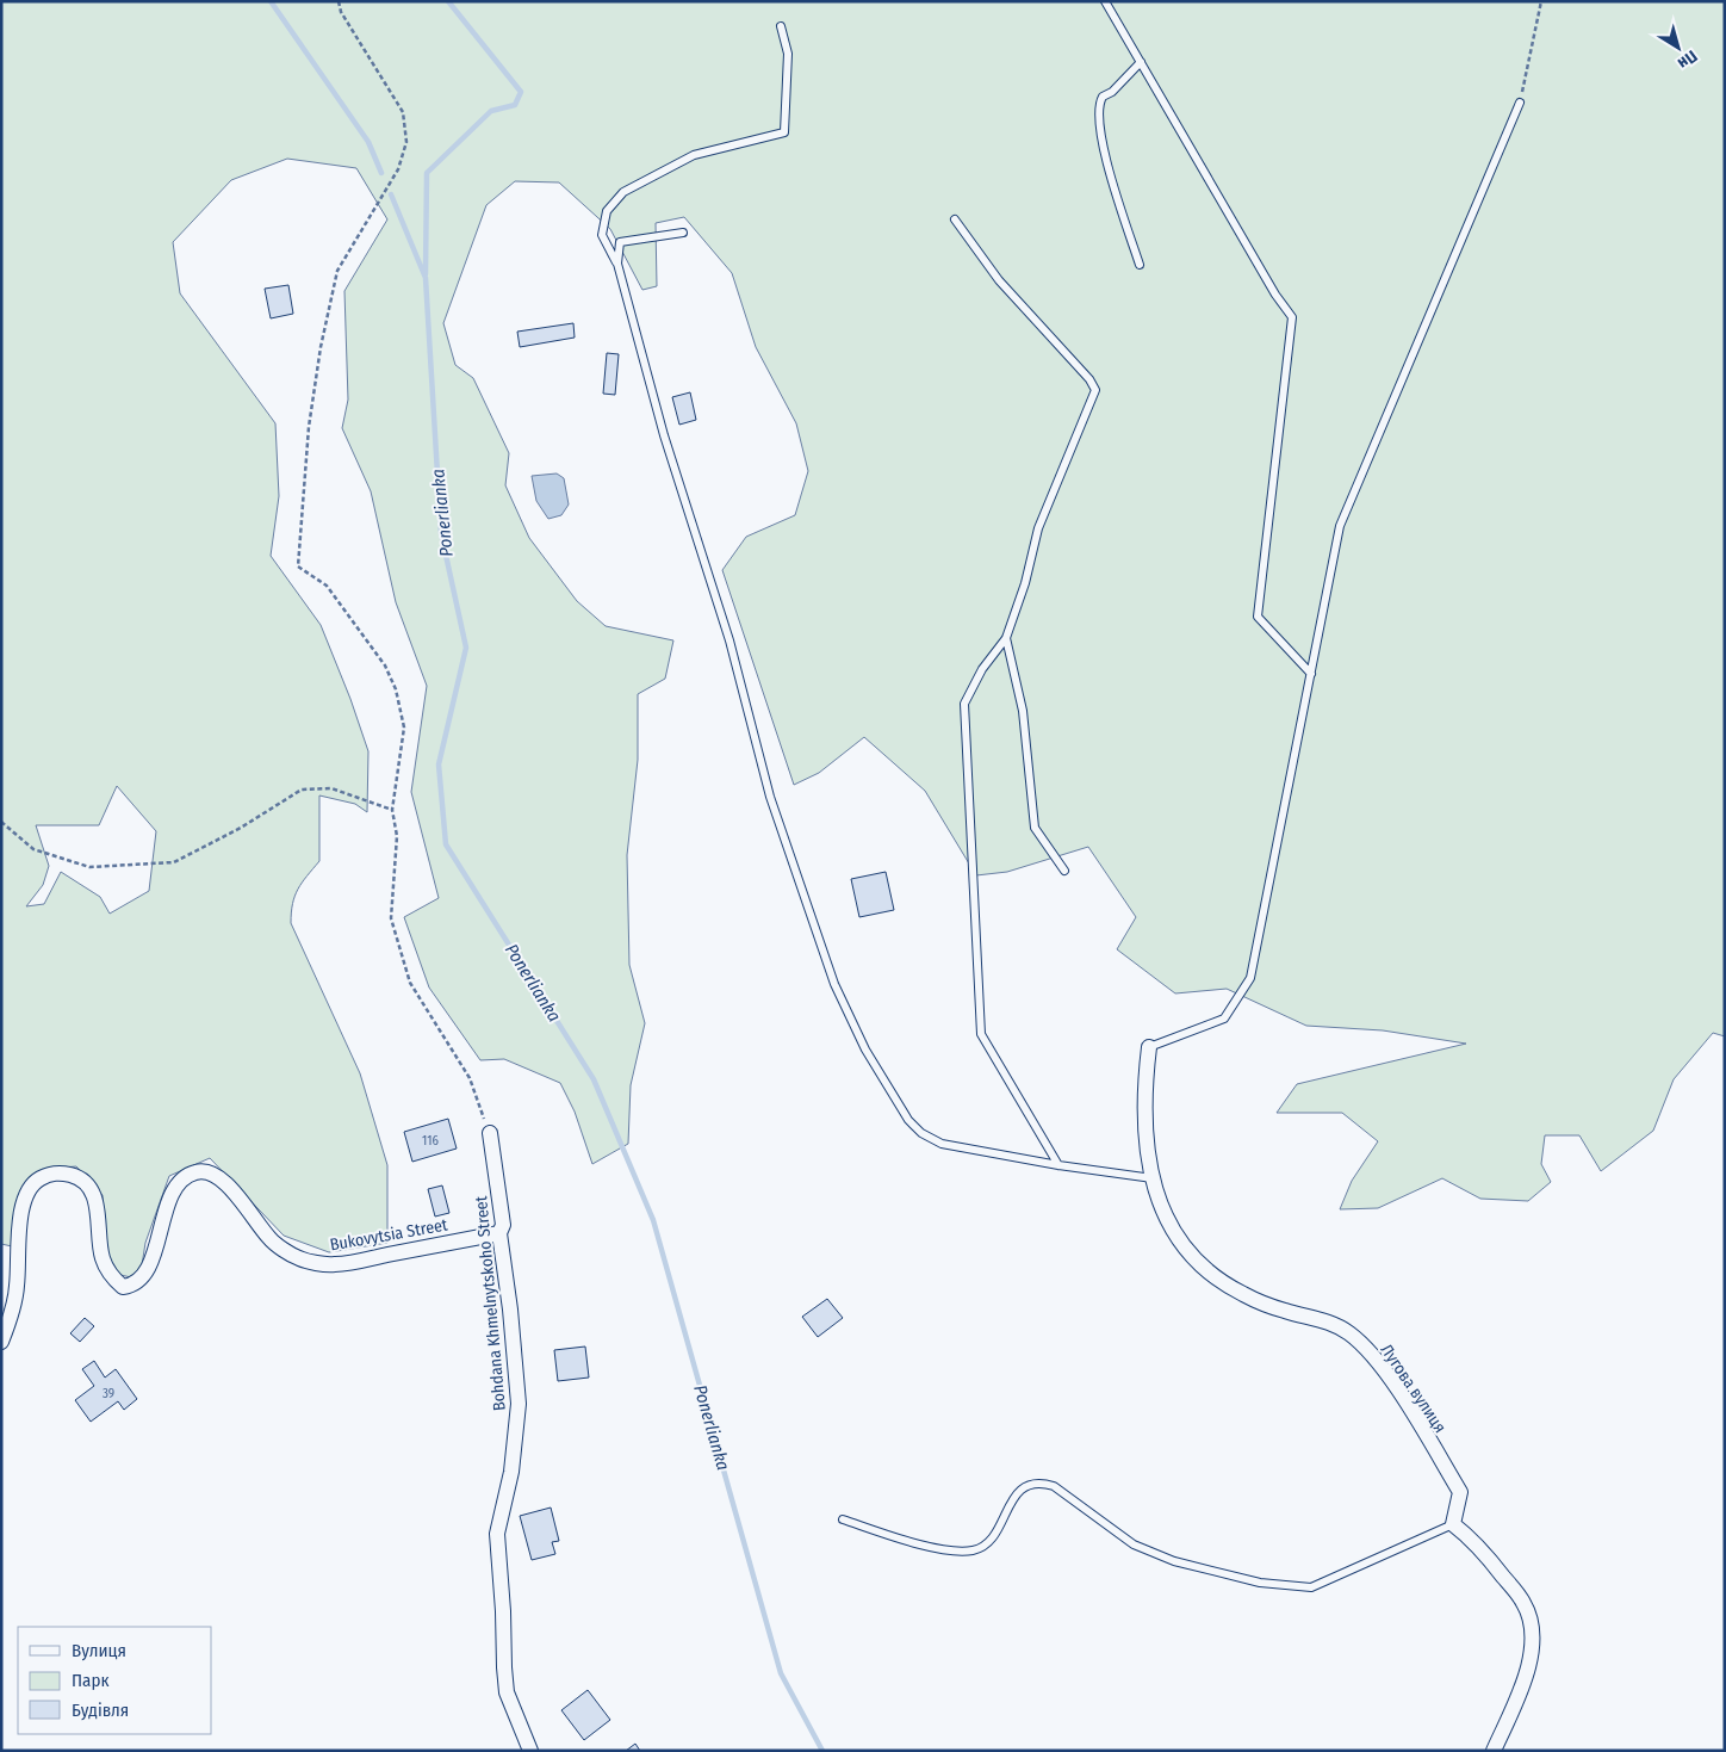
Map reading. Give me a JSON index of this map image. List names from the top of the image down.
{
  "streets": {
    "street": ["Bukovytsia Street", "Bohdana Khmelnytskoho Street", "Лугова вулиця"]
  },
  "crossings": [
    ["Bukovytsia Street", "Bohdana Khmelnytskoho Street"]
  ],
  "water": ["Ponerlianka"],
  "house_numbers": ["116", "39"],
  "legend": ["Вулиця", "Парк", "Будівля"],
  "north": "bottom right"
}
